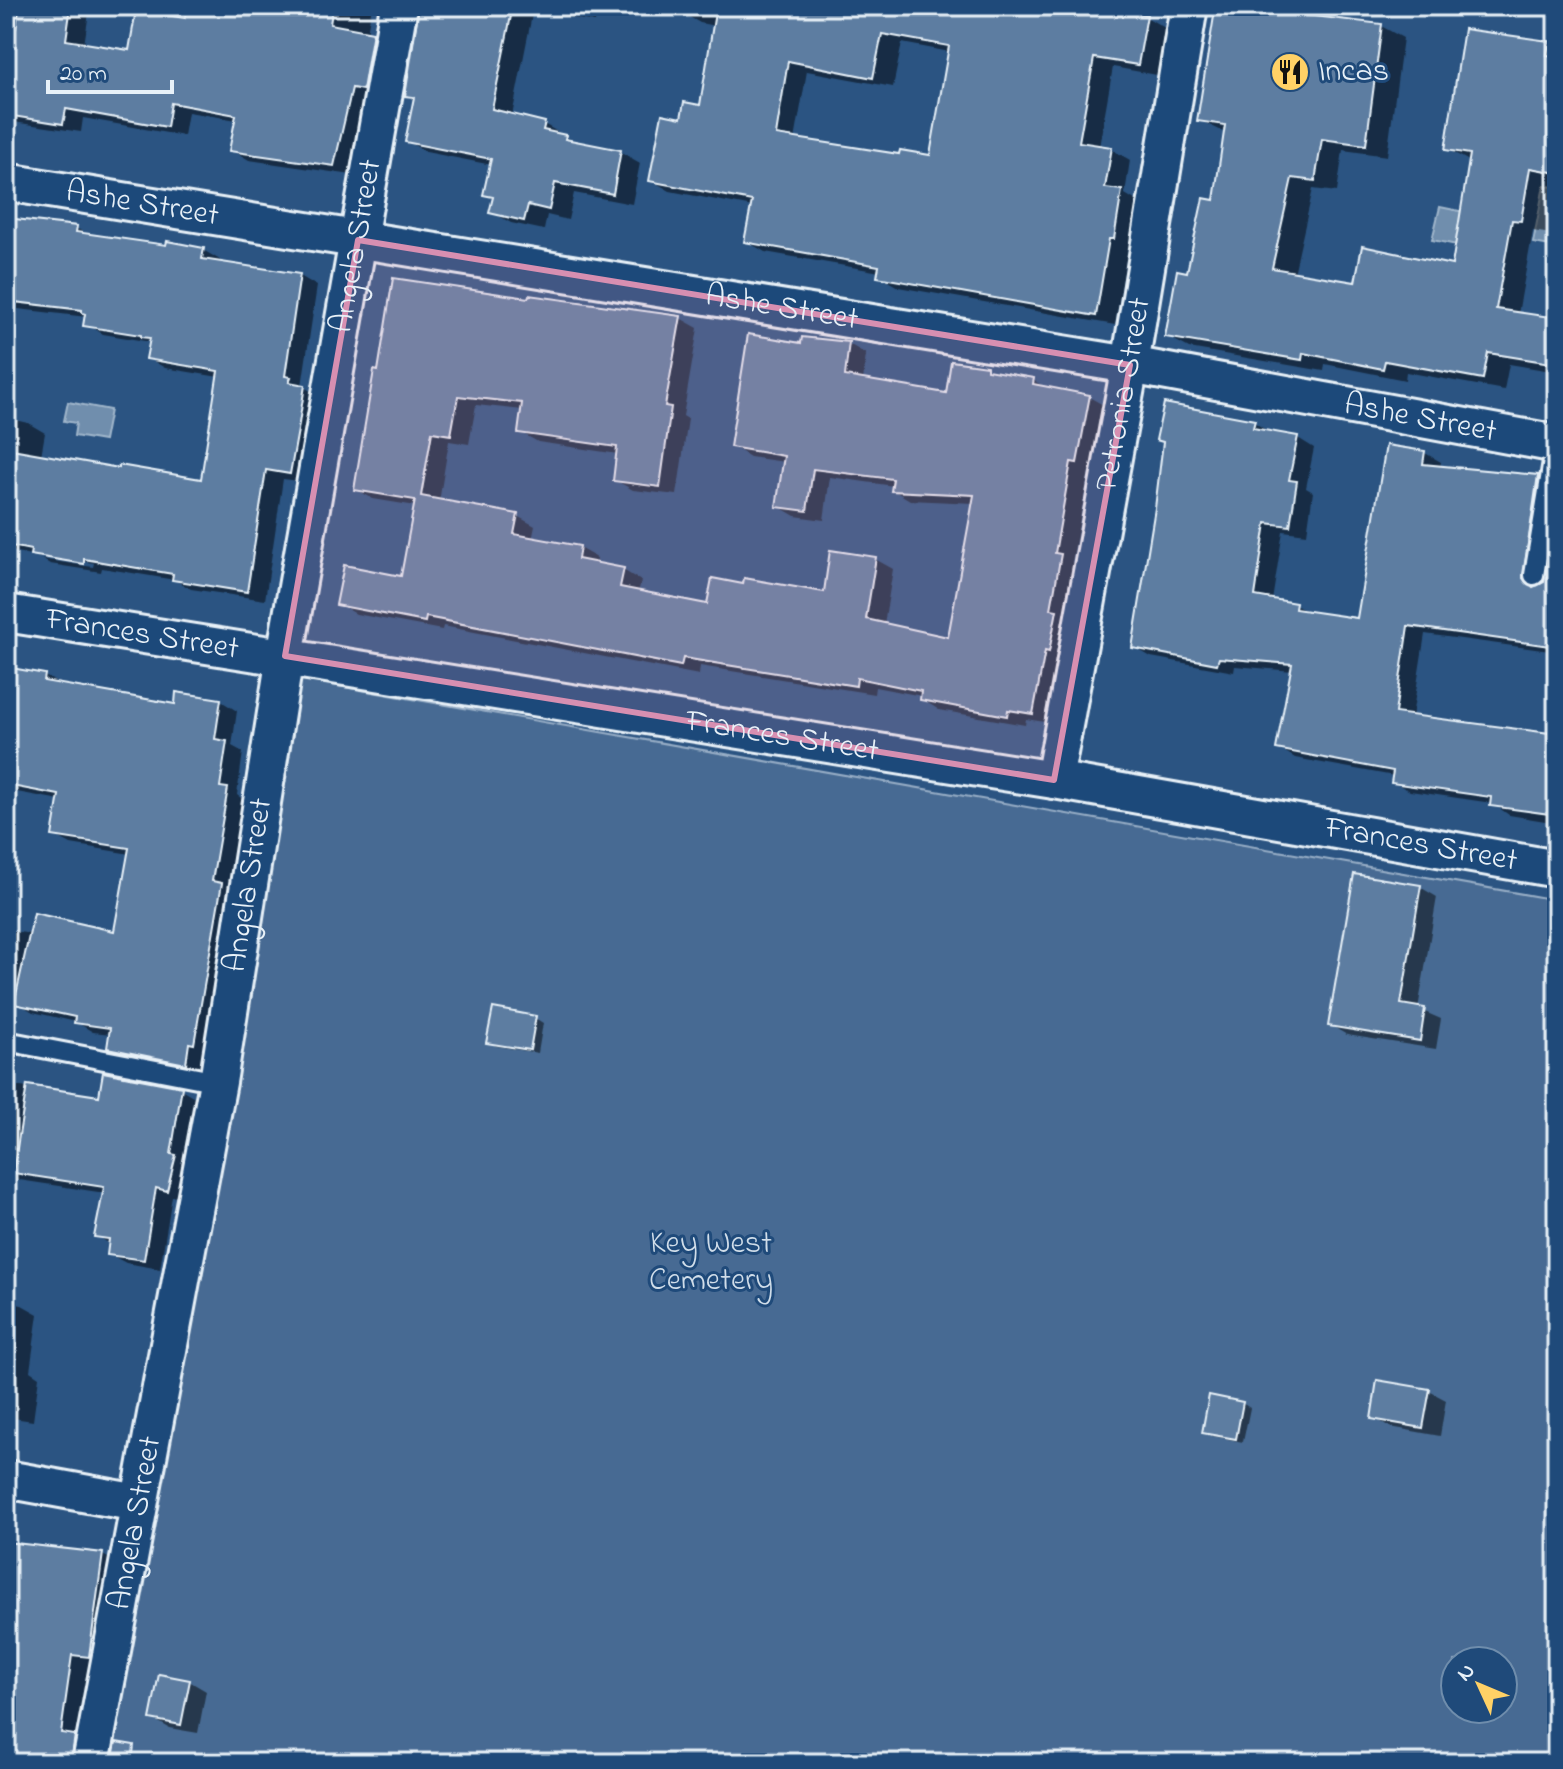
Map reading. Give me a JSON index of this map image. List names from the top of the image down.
{
  "streets": {
    "street": [
      "Ashe Street",
      "Angela Street",
      "Petronia Street",
      "Frances Street"
    ]
  },
  "crossings": [
    ["Ashe Street", "Angela Street"],
    ["Ashe Street", "Petronia Street"],
    ["Angela Street", "Frances Street"],
    ["Petronia Street", "Frances Street"]
  ],
  "parks": ["Key West Cemetery"],
  "places": {
    "restaurant": ["Incas"]
  },
  "scale_bar": "20 m",
  "north": "top left"
}
